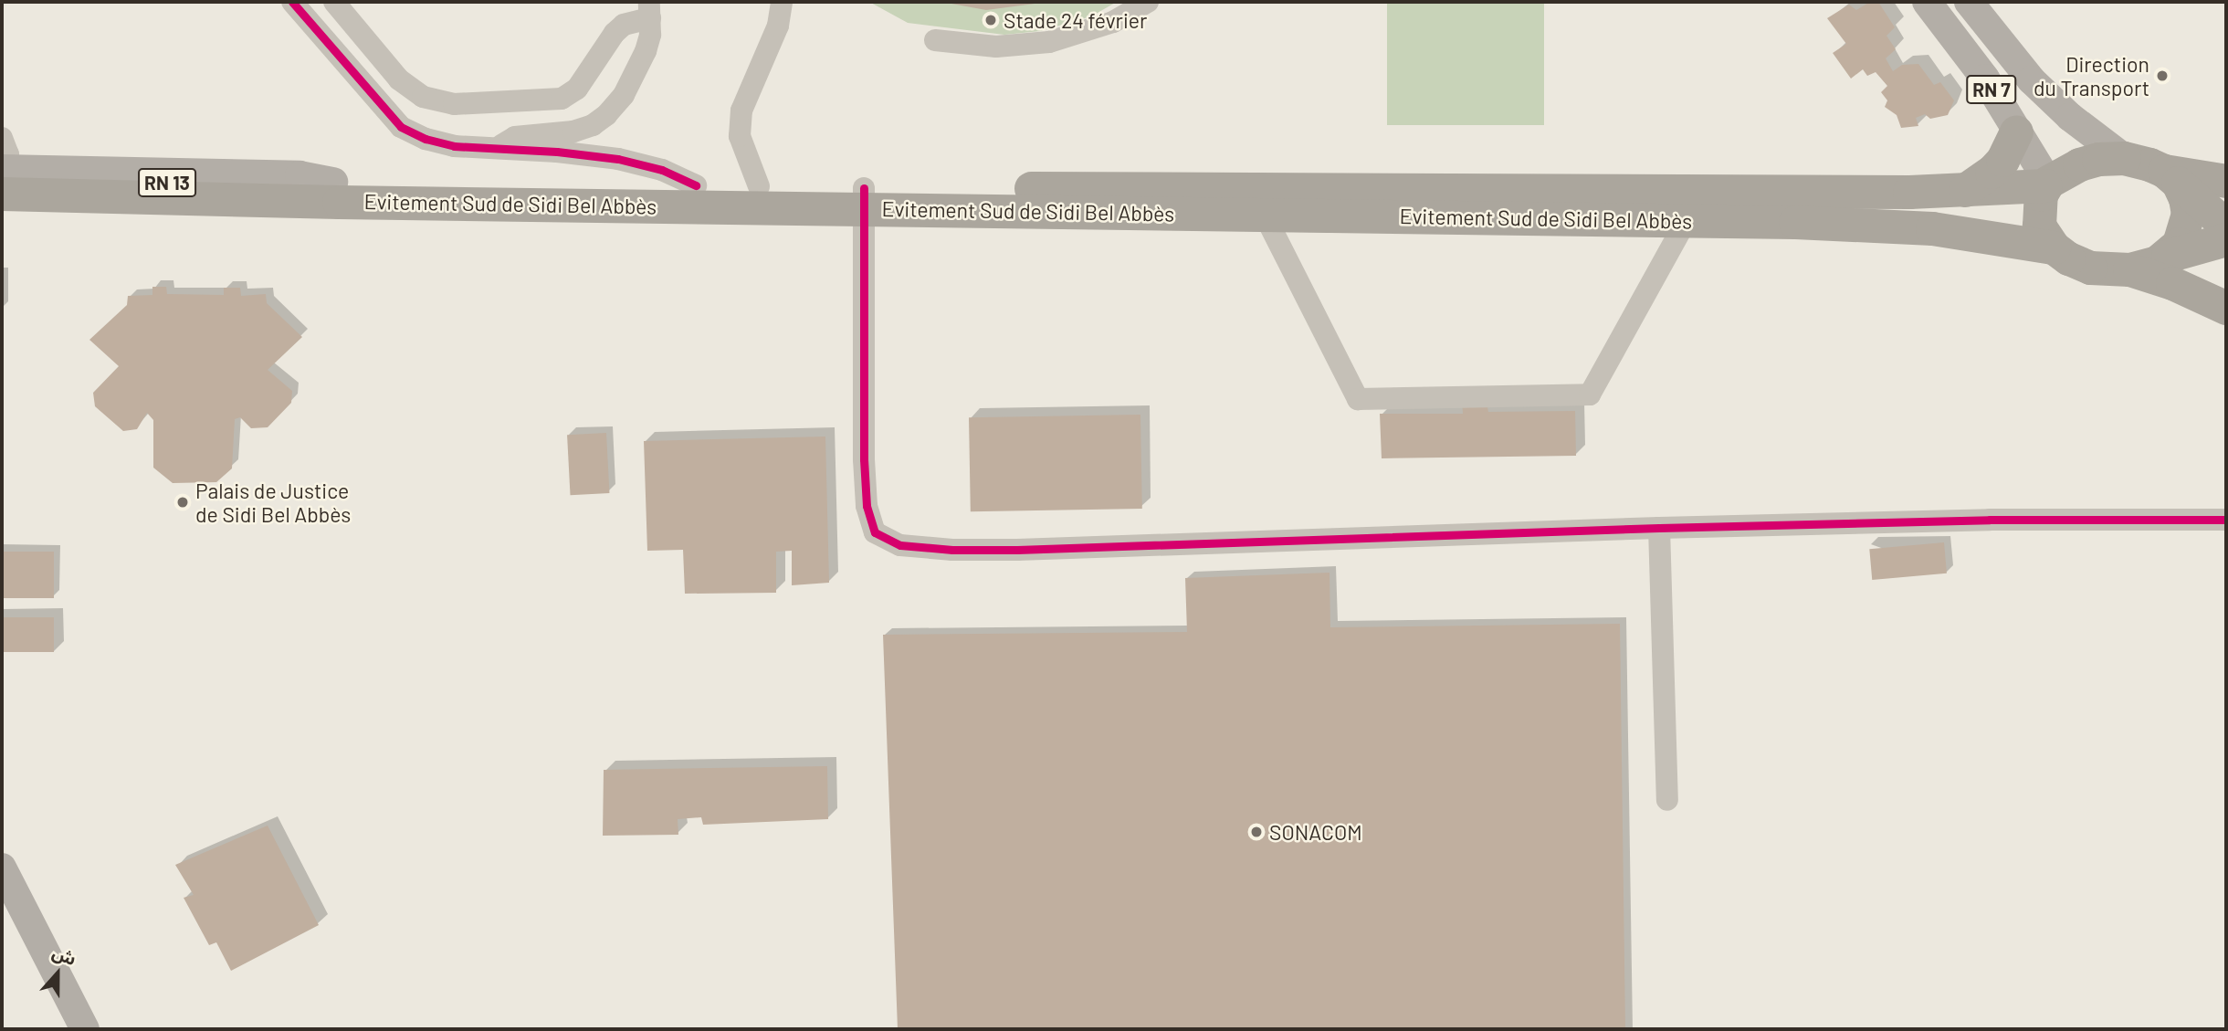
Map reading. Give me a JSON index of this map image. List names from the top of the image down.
{
  "streets": {
    "highway": ["RN 13", "Evitement Sud de Sidi Bel Abbès"],
    "main road": ["RN 7"]
  },
  "crossings": [
    ["RN 7", "Evitement Sud de Sidi Bel Abbès"],
    ["RN 13", "Evitement Sud de Sidi Bel Abbès"]
  ],
  "places": [
    "Stade 24 février",
    "Direction du Transport",
    "Palais de Justice de Sidi Bel Abbès",
    "SONACOM"
  ],
  "north": "top"
}
